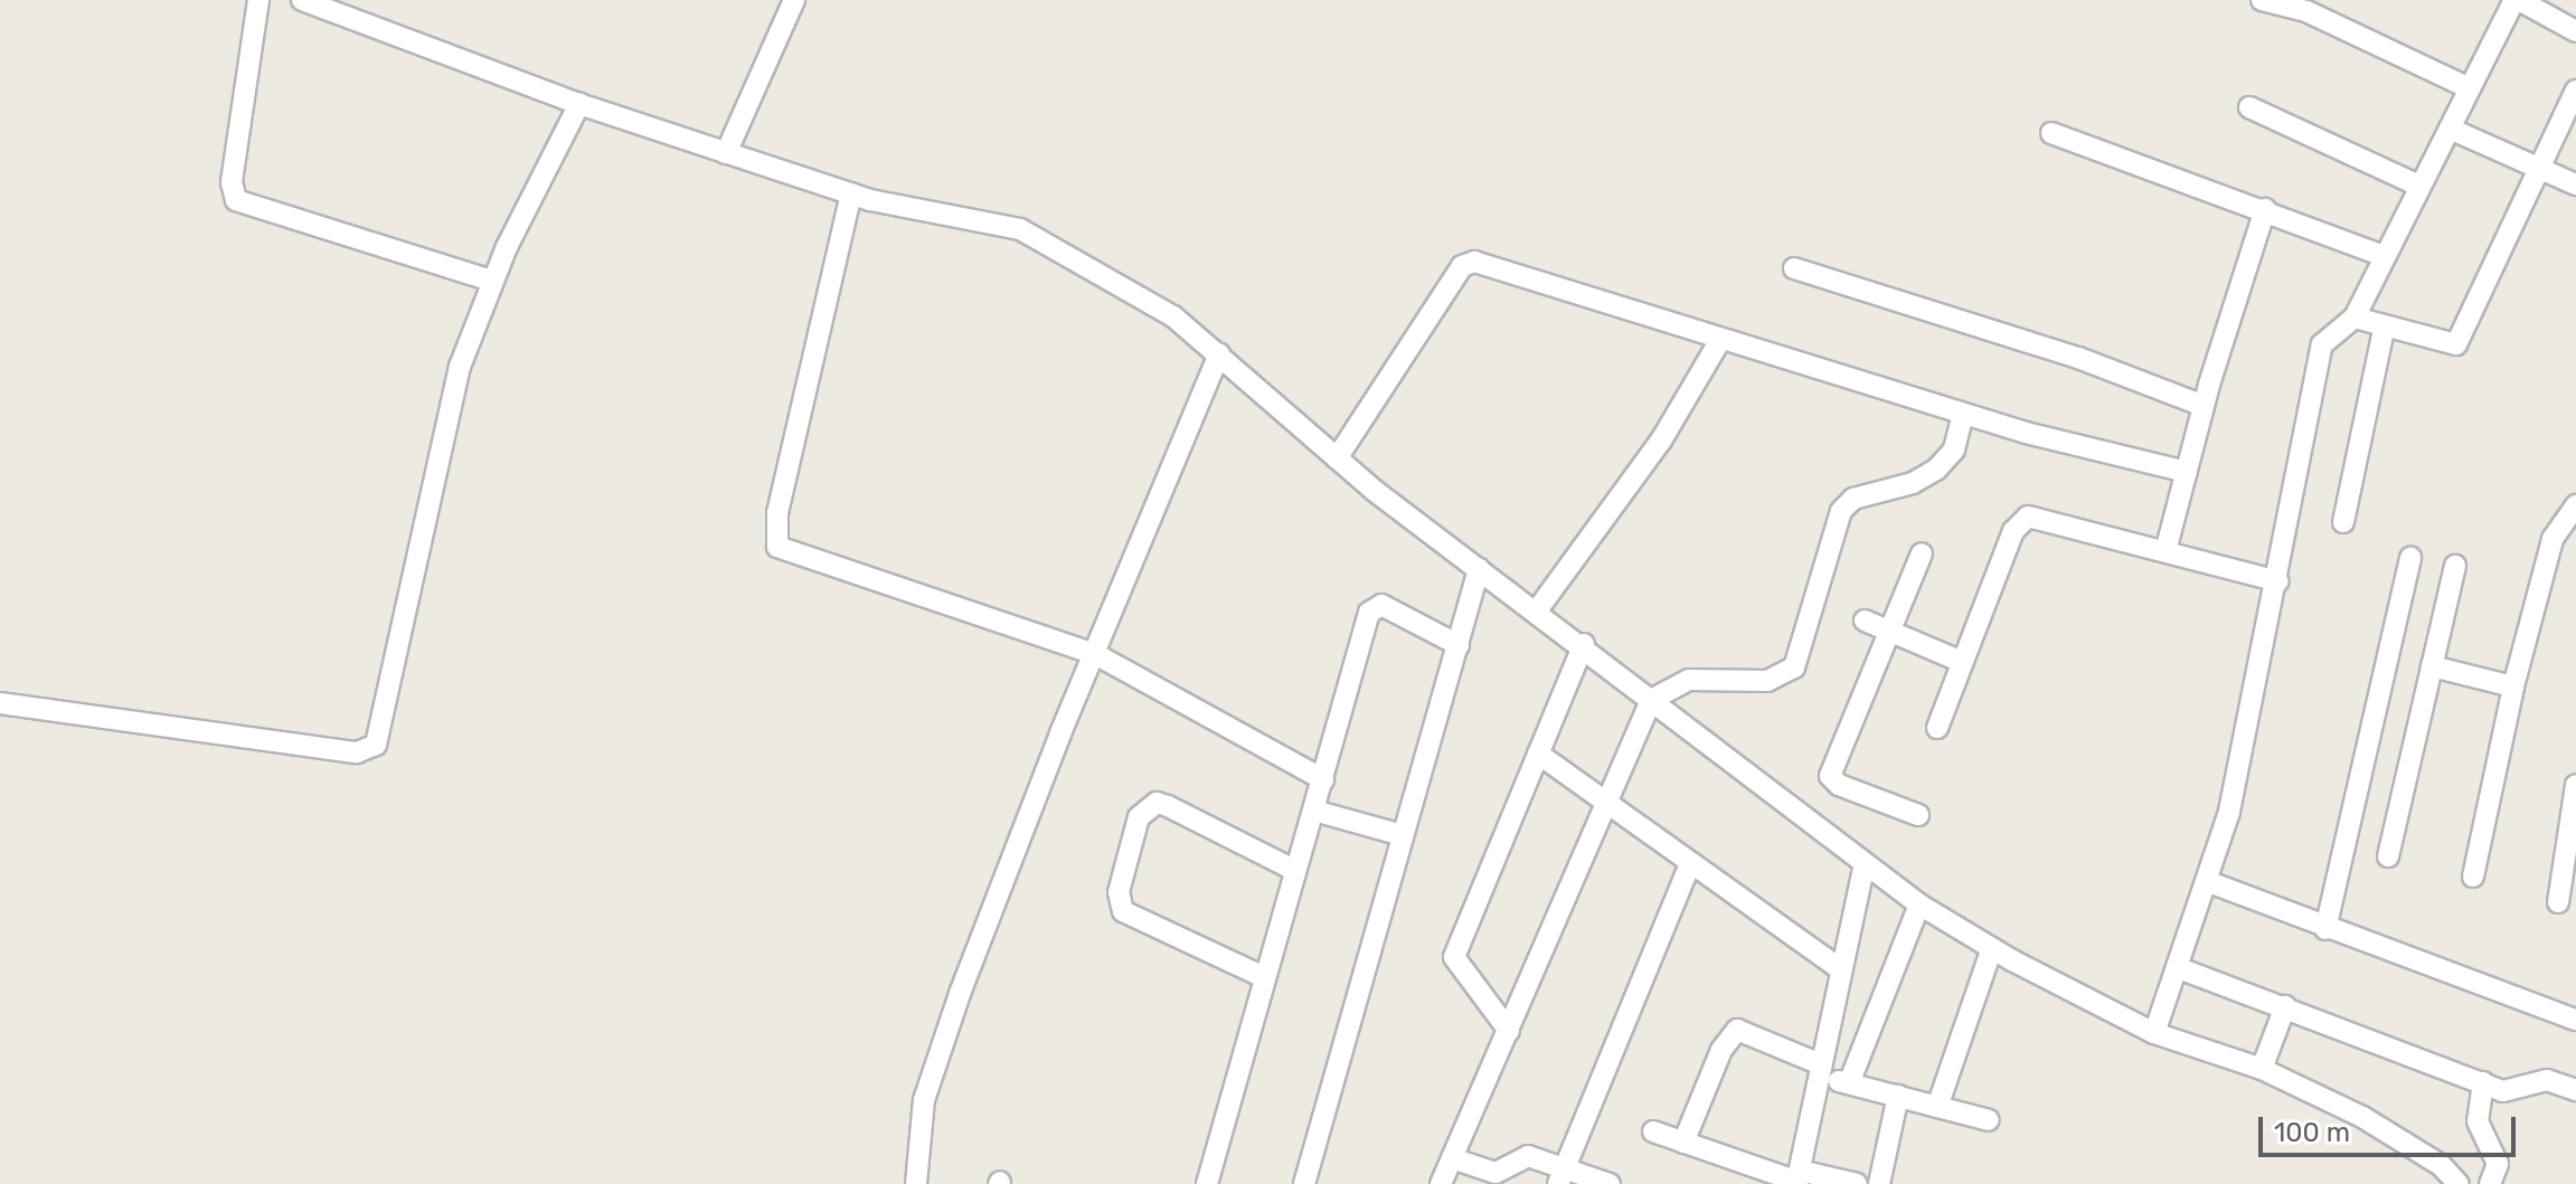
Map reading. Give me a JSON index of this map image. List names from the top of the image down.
{
  "scale_bar": "100 m"
}
